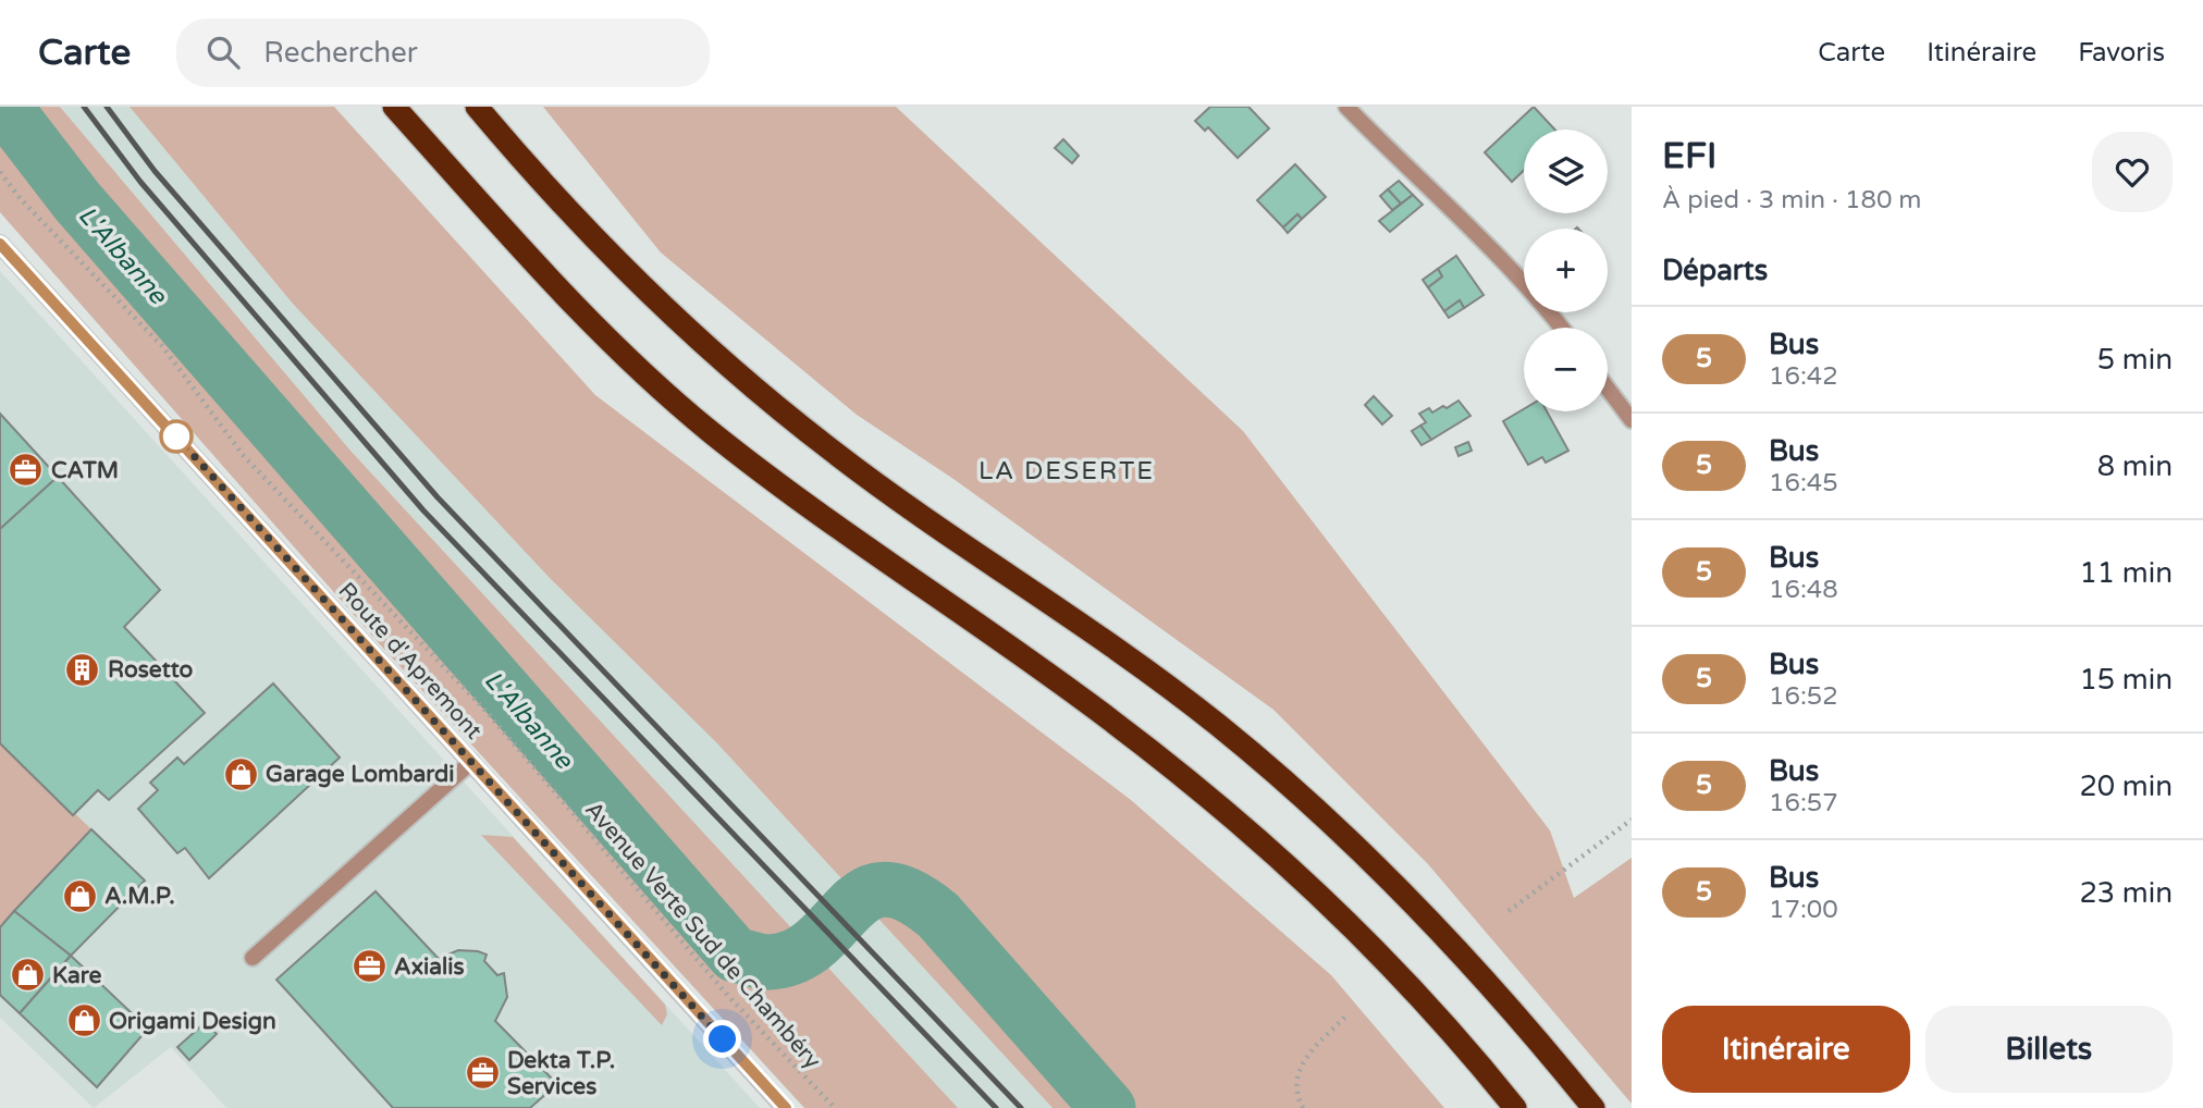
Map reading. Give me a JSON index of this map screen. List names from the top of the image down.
{
  "streets": {
    "main road": ["Route d'Apremont"],
    "path": ["Avenue Verte Sud de Chambéry"]
  },
  "districts": ["LA DESERTE"],
  "water": ["L'Albanne"],
  "places": {
    "office": ["CATM", "Axialis", "Dekta T.P. Services"],
    "building": ["Rosetto"],
    "shop": [
      "Garage Lombardi",
      "A.M.P.",
      "Kare",
      "Origami Design"
    ]
  },
  "lines": ["bus line 5"],
  "page": {
    "header": "Carte",
    "search": "Rechercher",
    "nav": ["Carte", "Itinéraire", "Favoris"],
    "heading": [
      ["EFI", "À pied · 3 min · 180 m"],
      "Départs"
    ],
    "map_buttons": ["+", "−"],
    "list": [
      {
        "mark": "5",
        "name": "Bus",
        "note": "16:42",
        "value": "5 min"
      },
      {
        "mark": "5",
        "name": "Bus",
        "note": "16:45",
        "value": "8 min"
      },
      {
        "mark": "5",
        "name": "Bus",
        "note": "16:48",
        "value": "11 min"
      },
      {
        "mark": "5",
        "name": "Bus",
        "note": "16:52",
        "value": "15 min"
      },
      {
        "mark": "5",
        "name": "Bus",
        "note": "16:57",
        "value": "20 min"
      },
      {
        "mark": "5",
        "name": "Bus",
        "note": "17:00",
        "value": "23 min"
      }
    ],
    "buttons": ["Itinéraire", "Billets"]
  }
}
